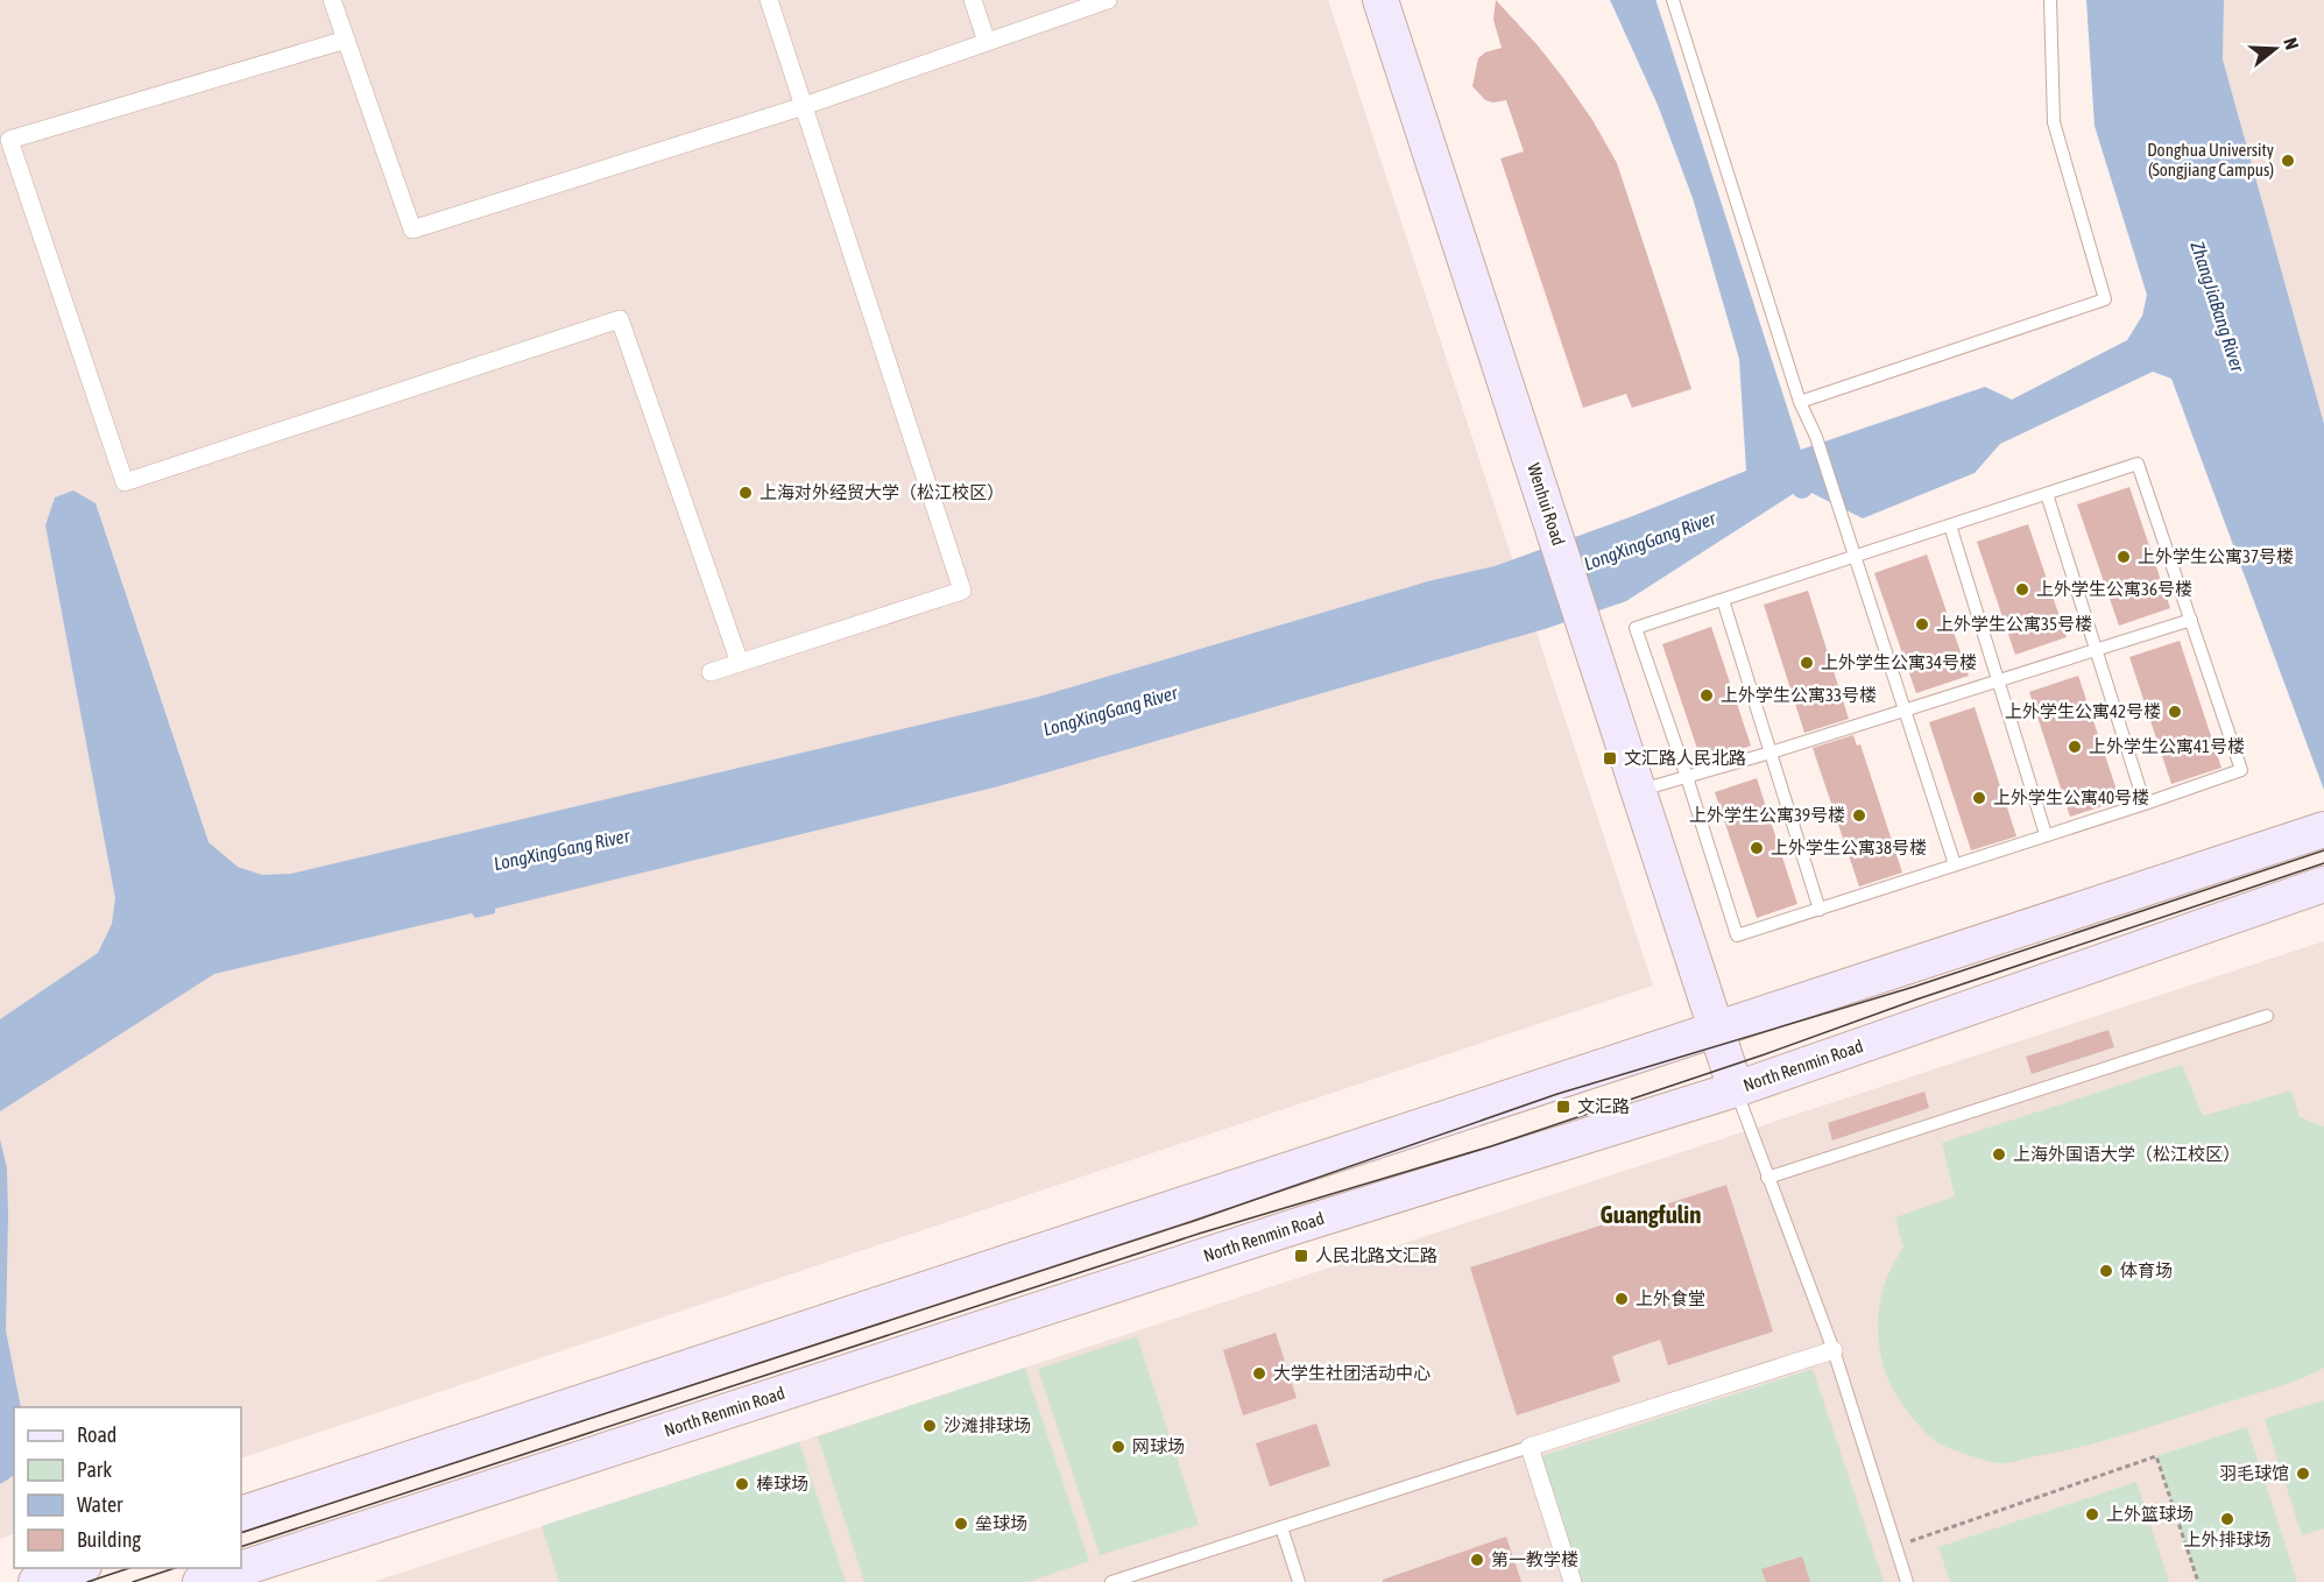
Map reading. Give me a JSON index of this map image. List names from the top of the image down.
{
  "streets": {
    "main road": ["Wenhui Road", "North Renmin Road"]
  },
  "crossings": [
    ["Wenhui Road", "North Renmin Road"]
  ],
  "districts": ["Guangfulin"],
  "water": ["ZhangJiaBang River", "LongXingGang River"],
  "places": {
    "other": [
      "Donghua University (Songjiang Campus)",
      "上海对外经贸大学（松江校区）",
      "上外学生公寓37号楼",
      "上外学生公寓36号楼",
      "上外学生公寓35号楼",
      "上外学生公寓34号楼",
      "上外学生公寓33号楼",
      "上外学生公寓42号楼",
      "上外学生公寓41号楼",
      "上外学生公寓40号楼",
      "上外学生公寓39号楼",
      "上外学生公寓38号楼",
      "上海外国语大学（松江校区）",
      "体育场",
      "上外食堂",
      "大学生社团活动中心",
      "沙滩排球场",
      "网球场",
      "羽毛球馆",
      "棒球场",
      "上外篮球场",
      "上外排球场",
      "垒球场",
      "第一教学楼"
    ],
    "transit": ["文汇路人民北路", "文汇路", "人民北路文汇路"]
  },
  "legend": [
    "Road",
    "Park",
    "Water",
    "Building"
  ],
  "north": "right"
}
